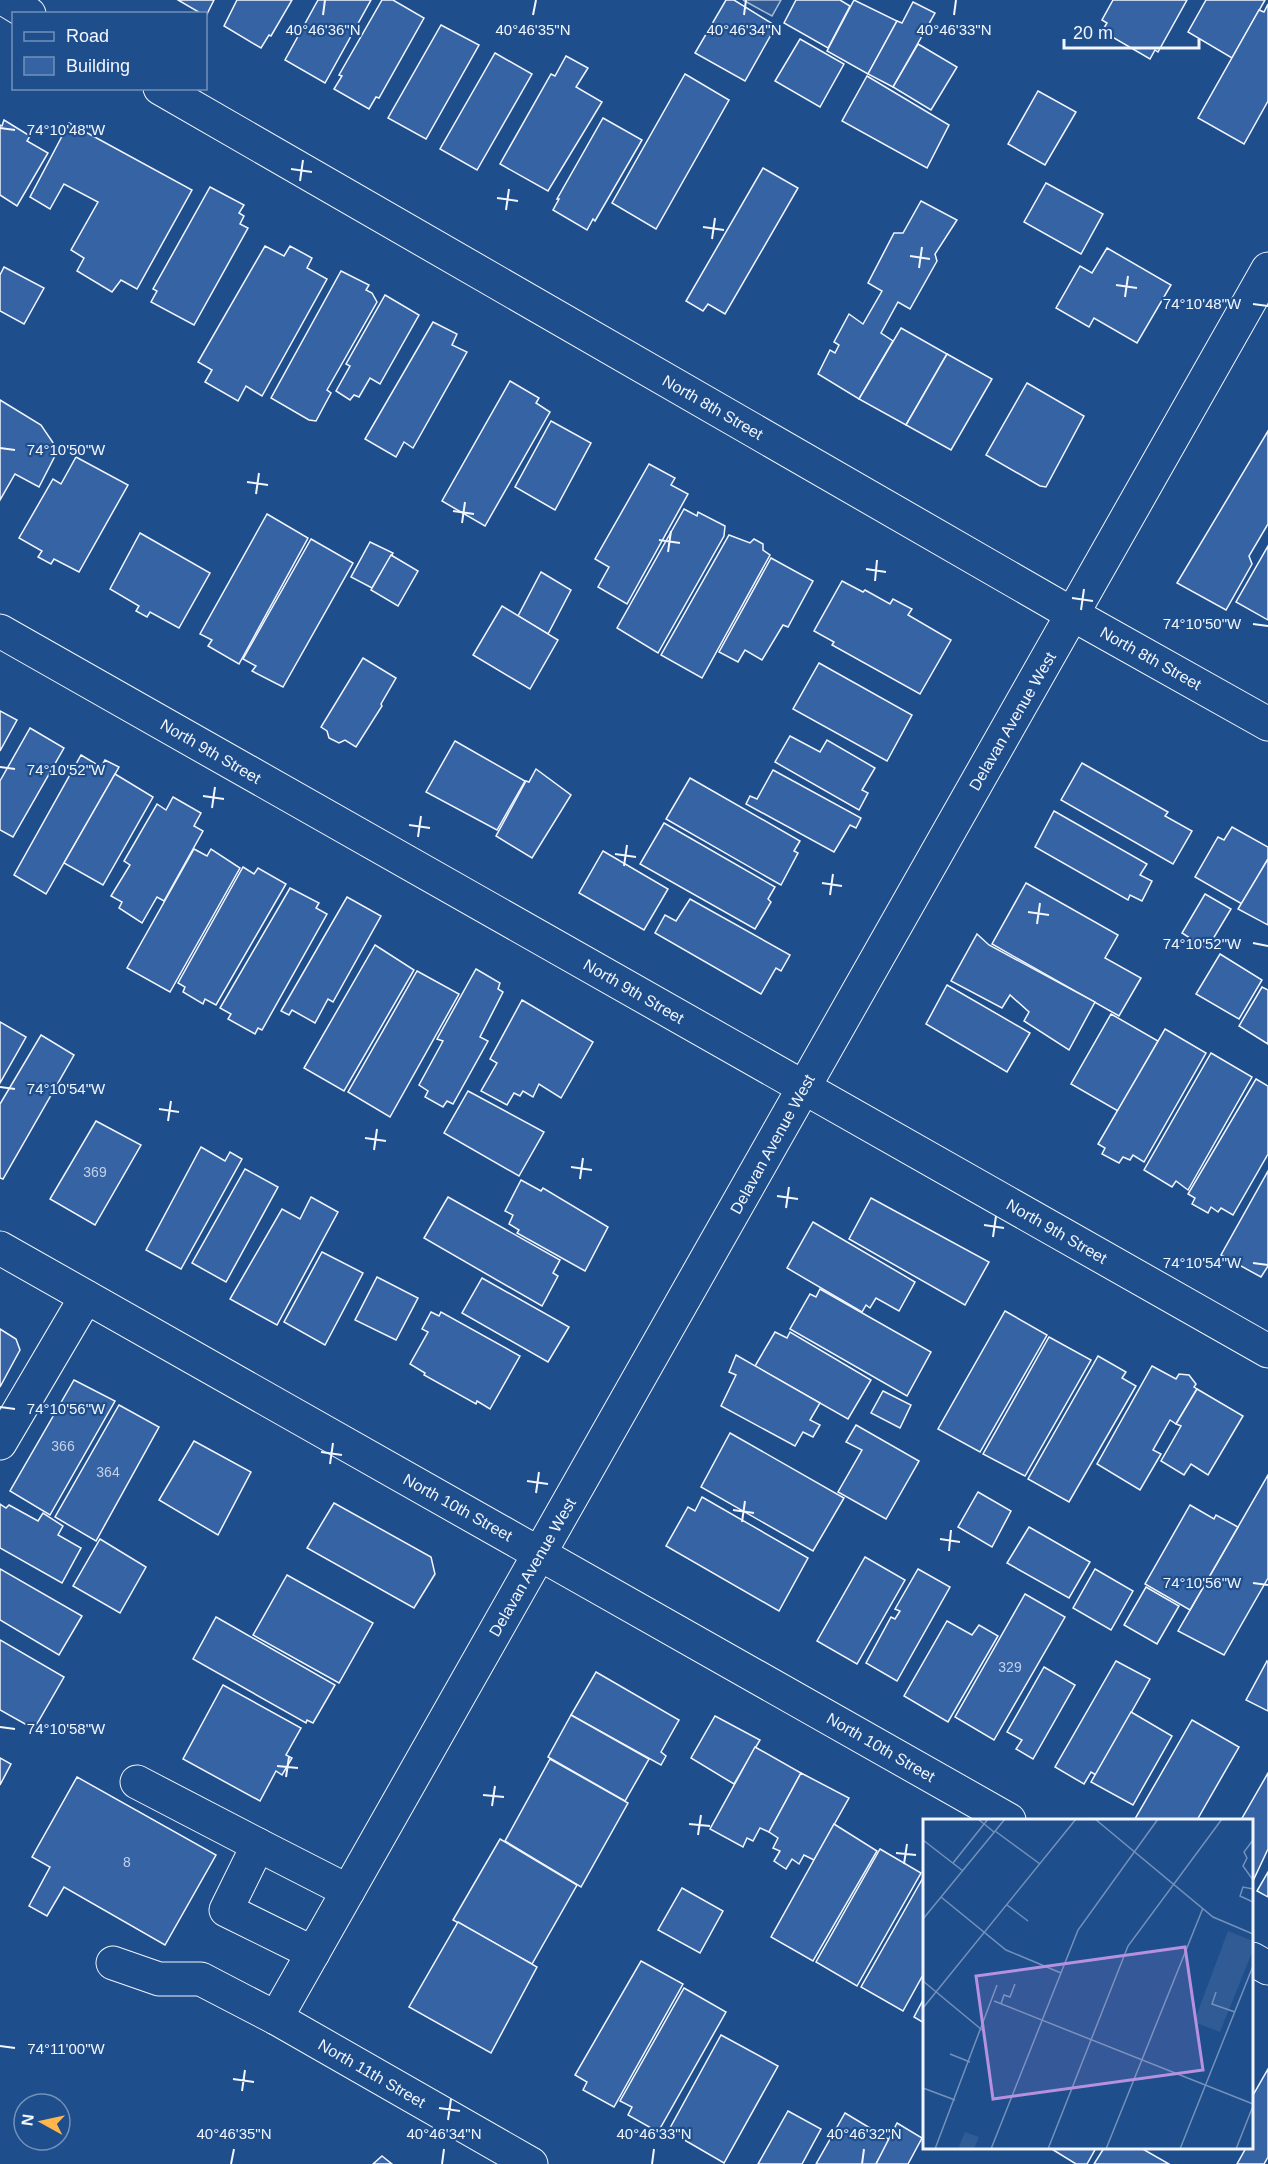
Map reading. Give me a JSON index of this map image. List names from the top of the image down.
{
  "streets": {
    "street": [
      "North 8th Street",
      "Delavan Avenue West",
      "North 9th Street",
      "North 10th Street",
      "North 11th Street"
    ]
  },
  "crossings": [
    ["North 8th Street", "Delavan Avenue West"],
    ["Delavan Avenue West", "North 9th Street"],
    ["Delavan Avenue West", "North 10th Street"],
    ["Delavan Avenue West", "North 11th Street"]
  ],
  "house_numbers": [
    "369",
    "366",
    "364",
    "329",
    "8"
  ],
  "legend": ["Road", "Building"],
  "scale_bar": "20 m",
  "north": "left",
  "coordinates": [
    "40°46'36\"N",
    "40°46'35\"N",
    "40°46'34\"N",
    "40°46'33\"N",
    "74°10'48\"W",
    "74°10'50\"W",
    "74°10'52\"W",
    "74°10'54\"W",
    "74°10'56\"W",
    "74°10'58\"W",
    "74°11'00\"W",
    "40°46'32\"N"
  ]
}
